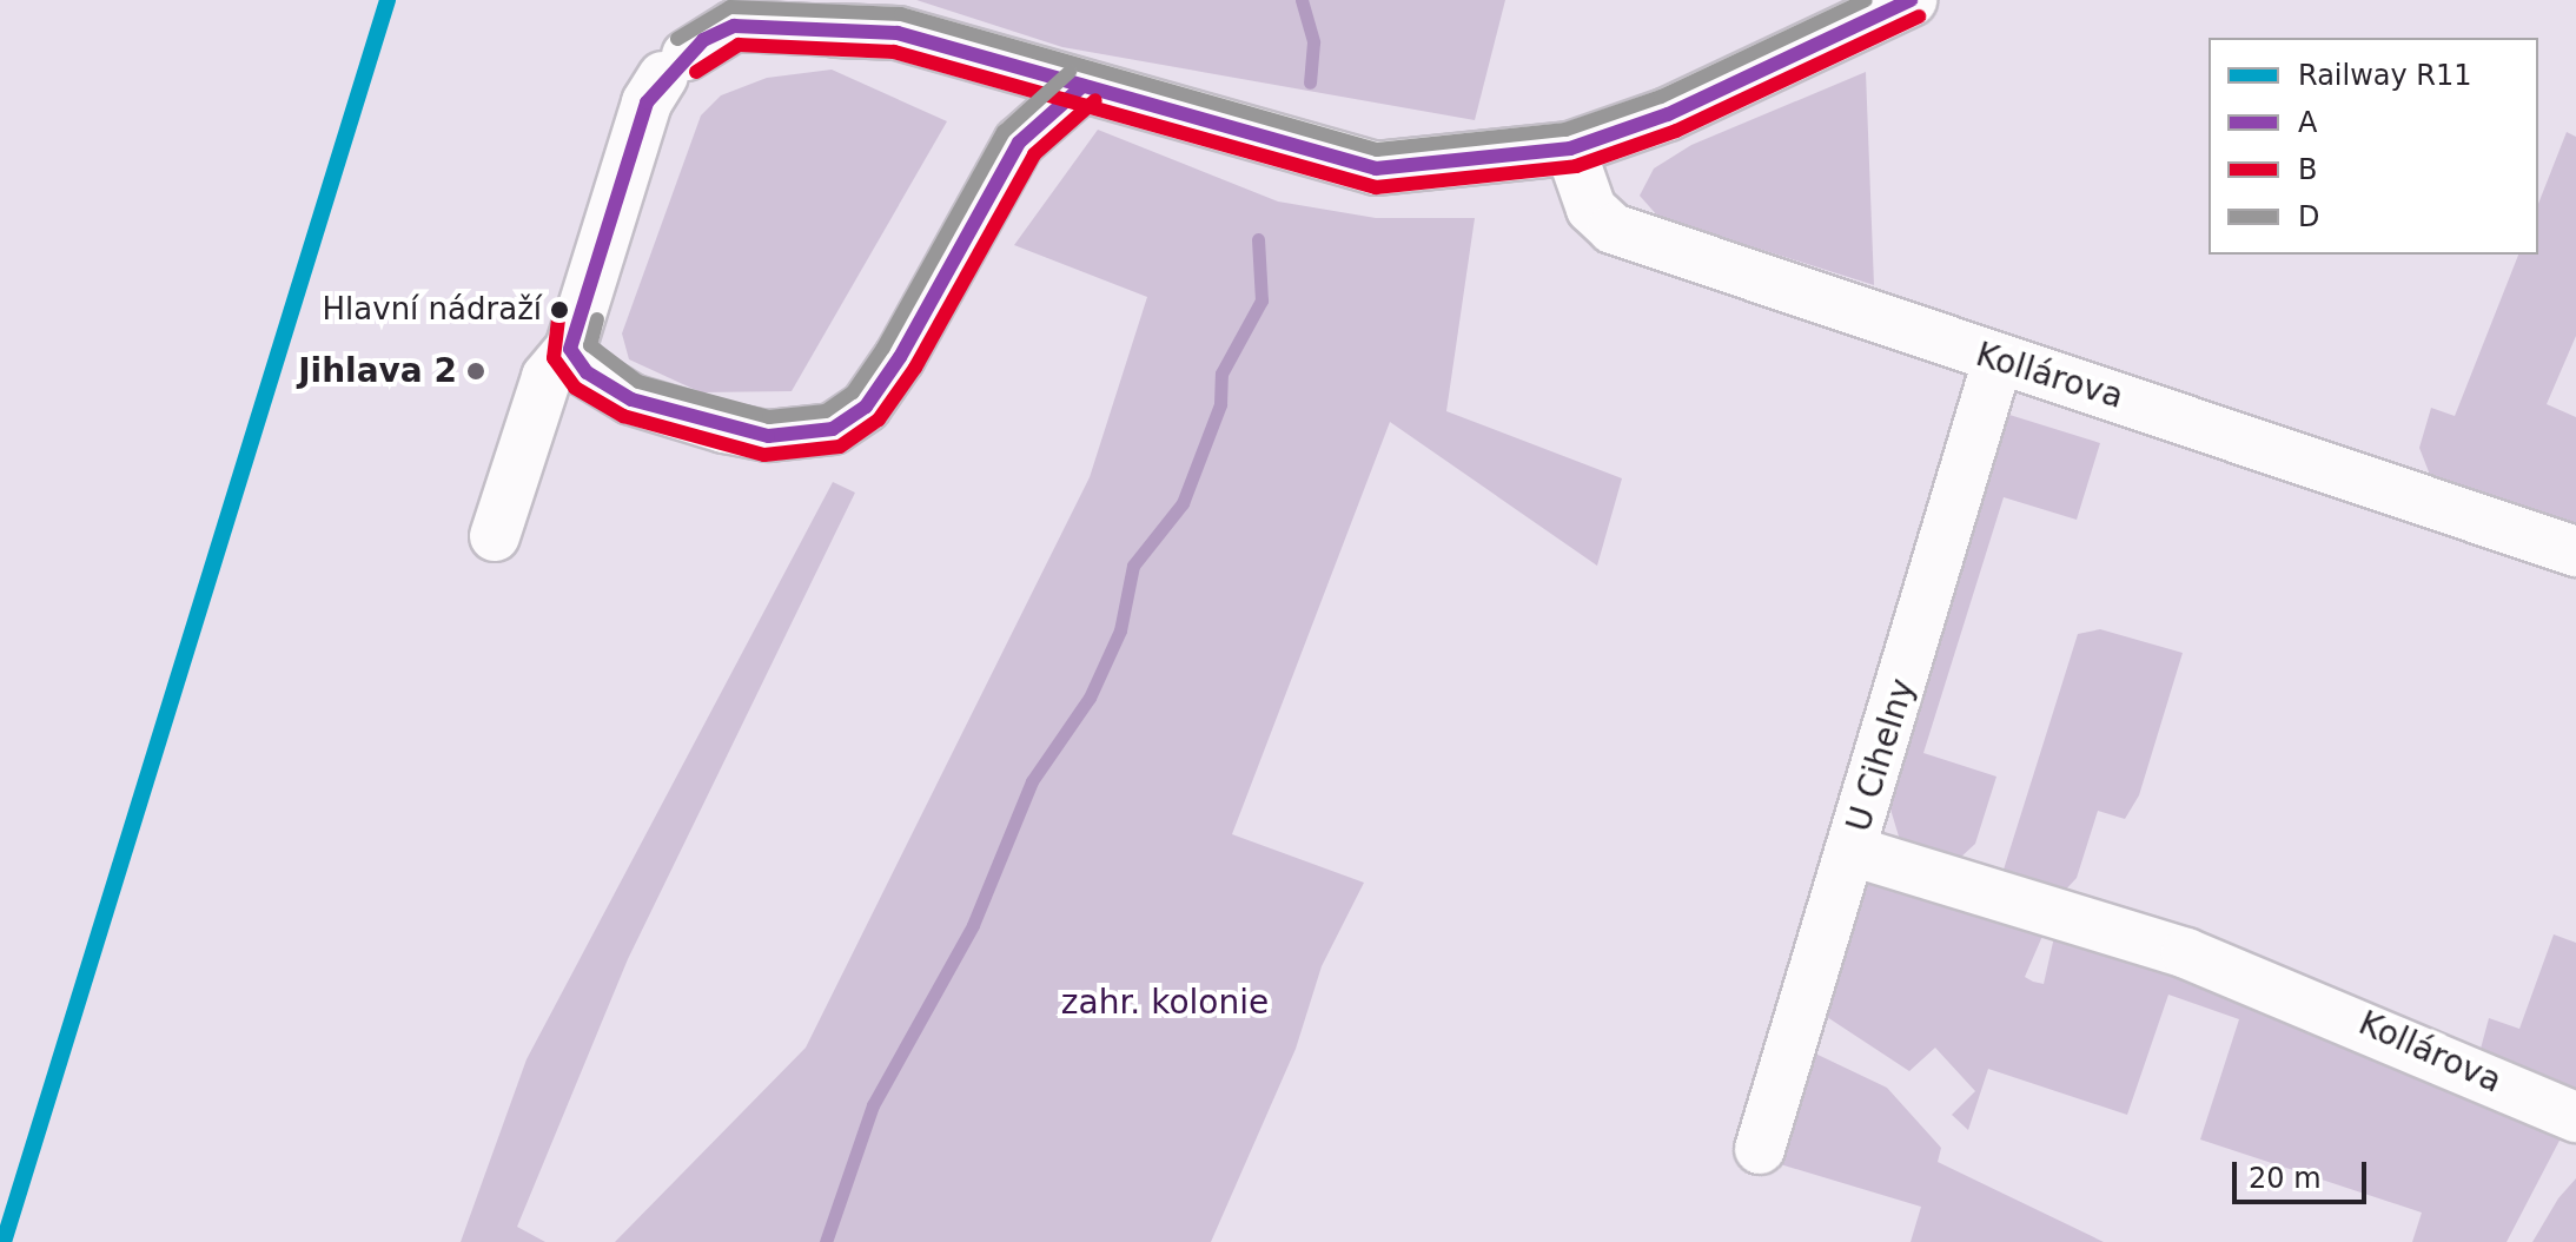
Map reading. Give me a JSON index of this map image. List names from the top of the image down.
{
  "streets": {
    "street": ["Kollárova", "U Cihelny"]
  },
  "crossings": [
    ["Kollárova", "U Cihelny"]
  ],
  "parks": ["zahr. kolonie"],
  "places": ["Hlavní nádraží", "Jihlava 2"],
  "lines": [
    "rail line R11",
    "transit line A",
    "transit line D",
    "transit line B"
  ],
  "legend": [
    "Railway R11",
    "A",
    "B",
    "D"
  ],
  "scale_bar": "20 m"
}
